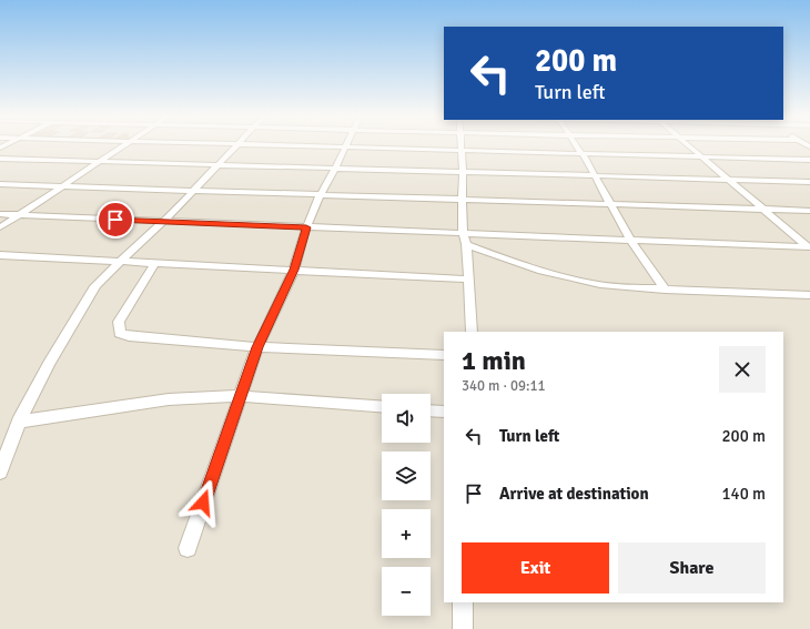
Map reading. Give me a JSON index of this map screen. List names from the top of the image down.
{
  "page": {
    "turn": ["200 m", "Turn left"],
    "heading": ["1 min", "340 m · 09:11"],
    "map_buttons": ["+", "−"],
    "list": [
      {
        "name": "Turn left",
        "value": "200 m"
      },
      {
        "name": "Arrive at destination",
        "value": "140 m"
      }
    ],
    "buttons": ["Exit", "Share"]
  }
}
